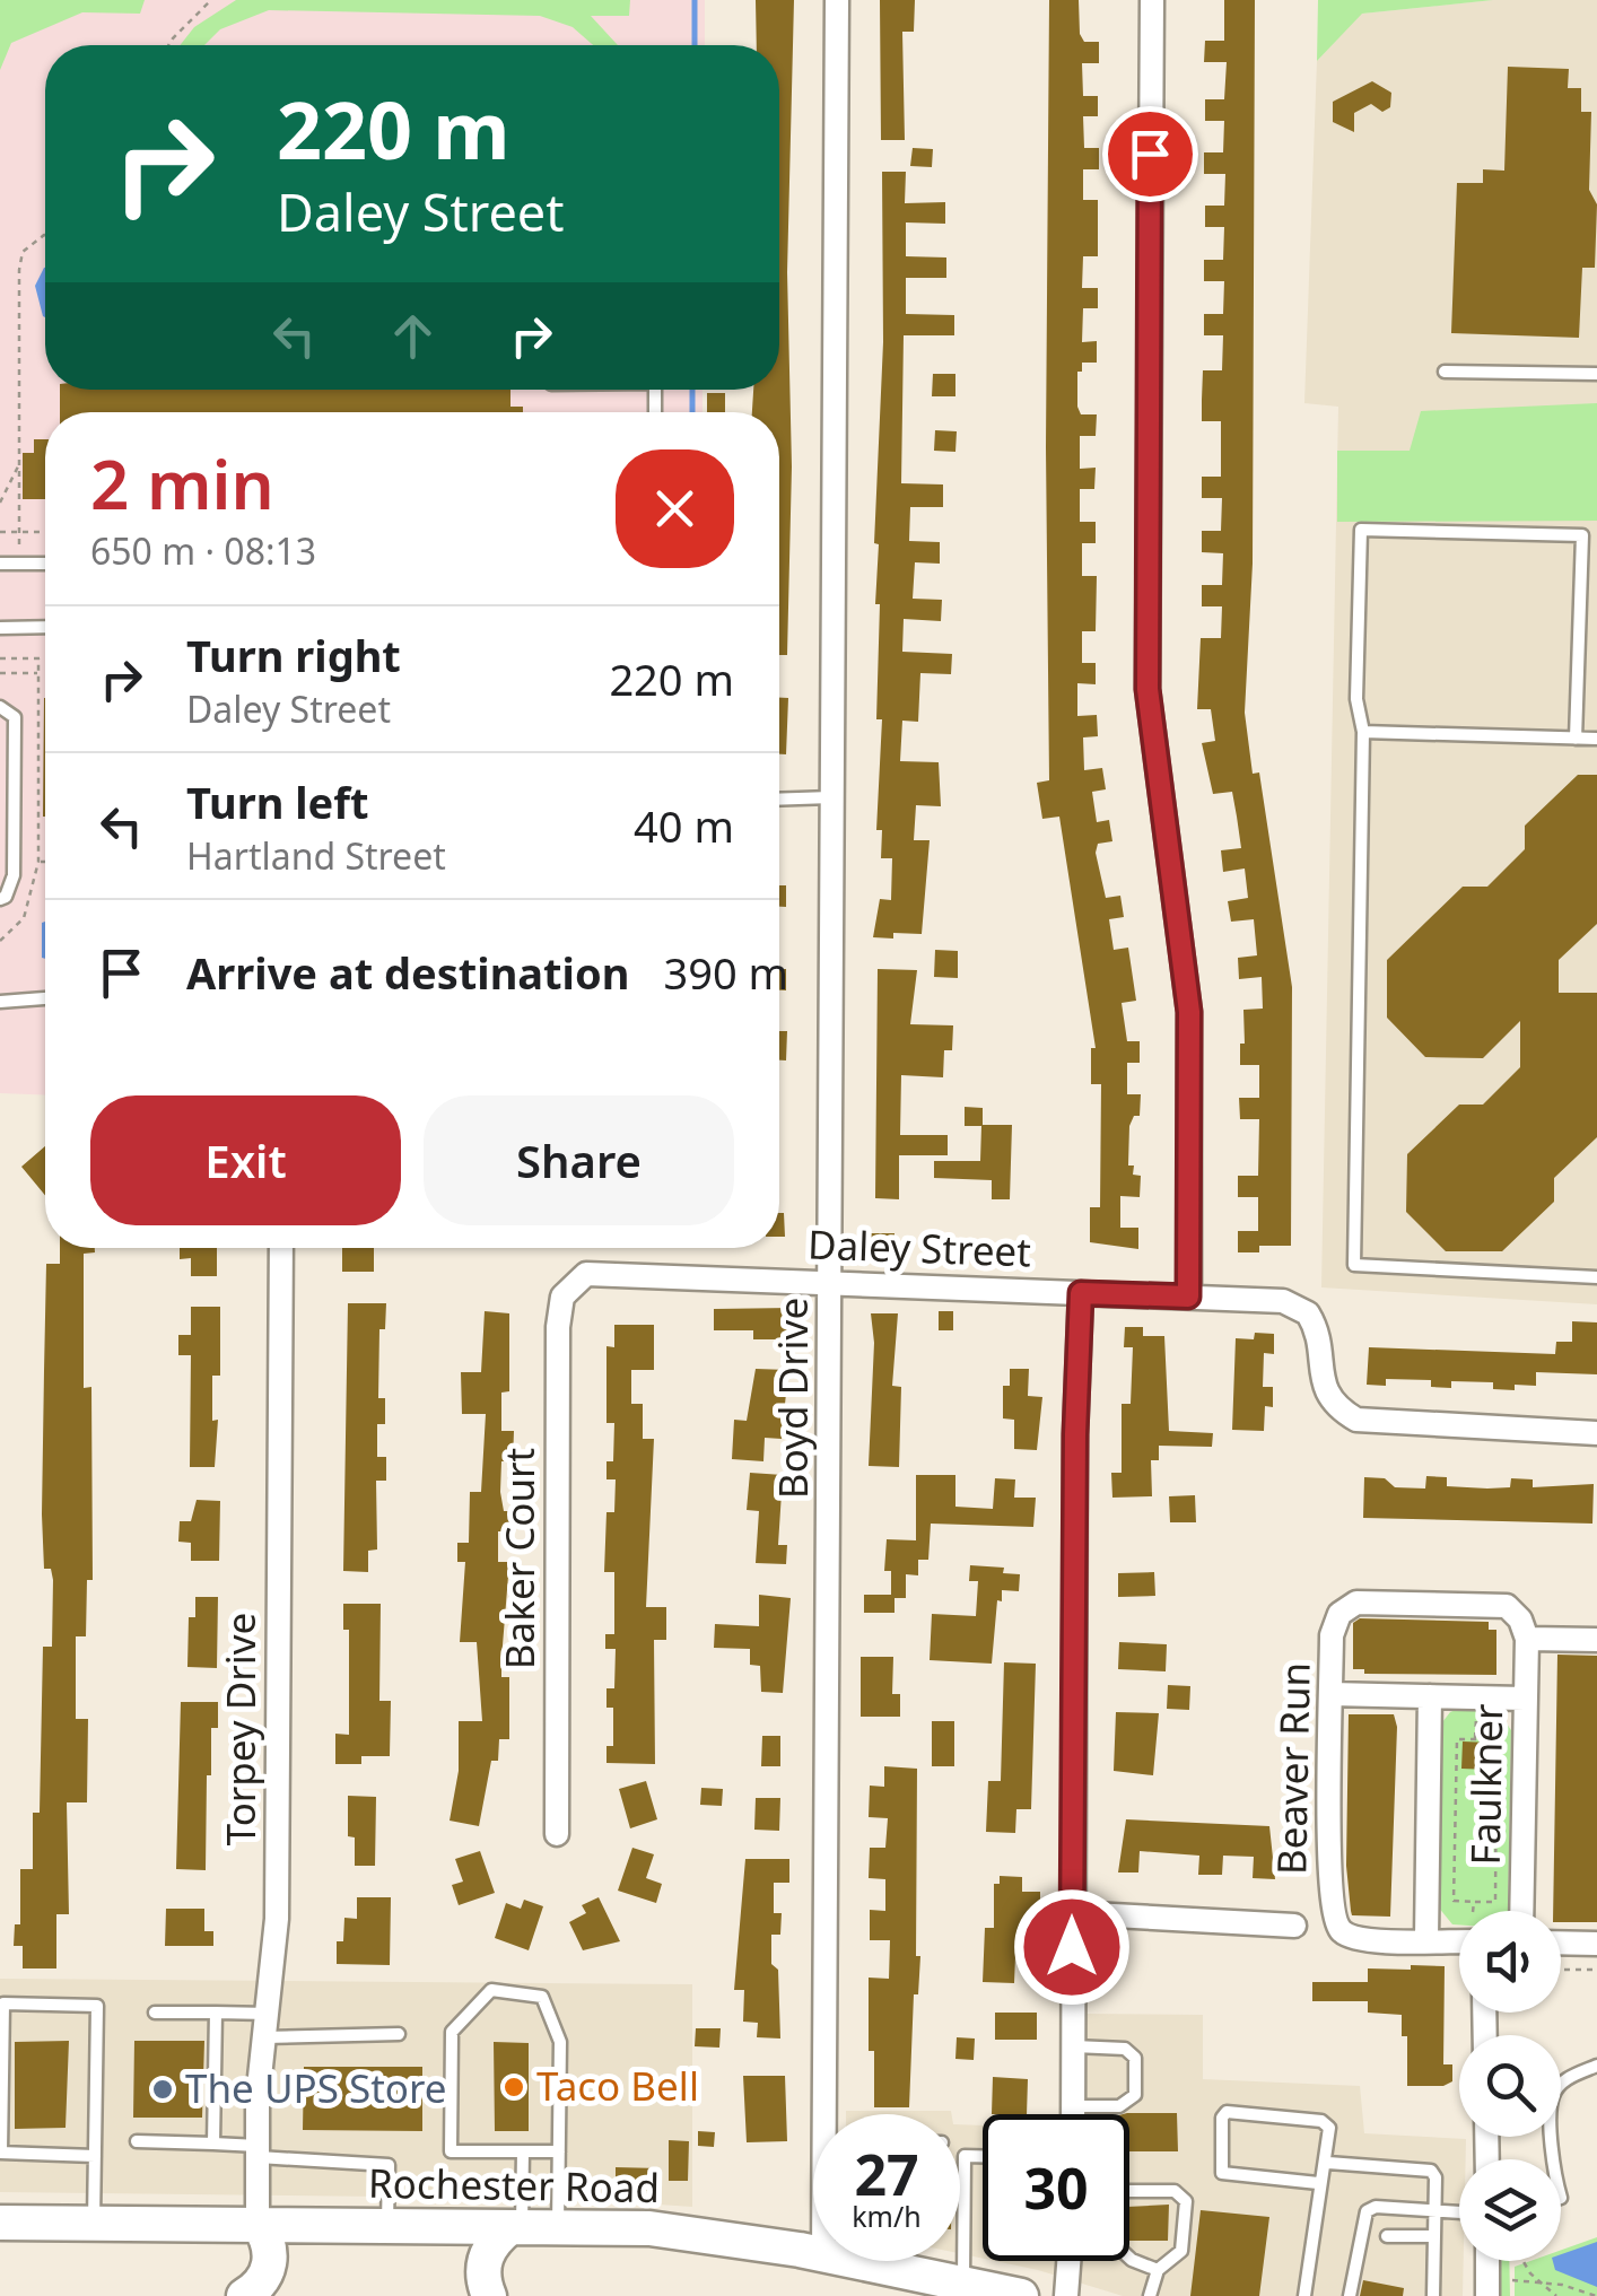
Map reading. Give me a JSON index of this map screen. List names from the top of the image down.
{
  "streets": {
    "main road": ["Rochester Road"],
    "street": [
      "Daley Street",
      "Boyd Drive",
      "Baker Court",
      "Torpey Drive",
      "Beaver Run",
      "Faulkner"
    ]
  },
  "crossings": [
    ["Daley Street", "Boyd Drive"],
    ["Daley Street", "Baker Court"],
    ["Torpey Drive", "Rochester Road"],
    ["Beaver Run", "Faulkner"]
  ],
  "places": ["Taco Bell", "The UPS Store"],
  "page": {
    "turn": ["220 m", "Daley Street"],
    "heading": ["2 min", "650 m · 08:13"],
    "list": [
      {
        "name": "Turn right",
        "note": "Daley Street",
        "value": "220 m"
      },
      {
        "name": "Turn left",
        "note": "Hartland Street",
        "value": "40 m"
      },
      {
        "name": "Arrive at destination",
        "value": "390 m"
      }
    ],
    "buttons": ["Exit", "Share"],
    "speed": "27 km/h",
    "limit": "30"
  }
}
